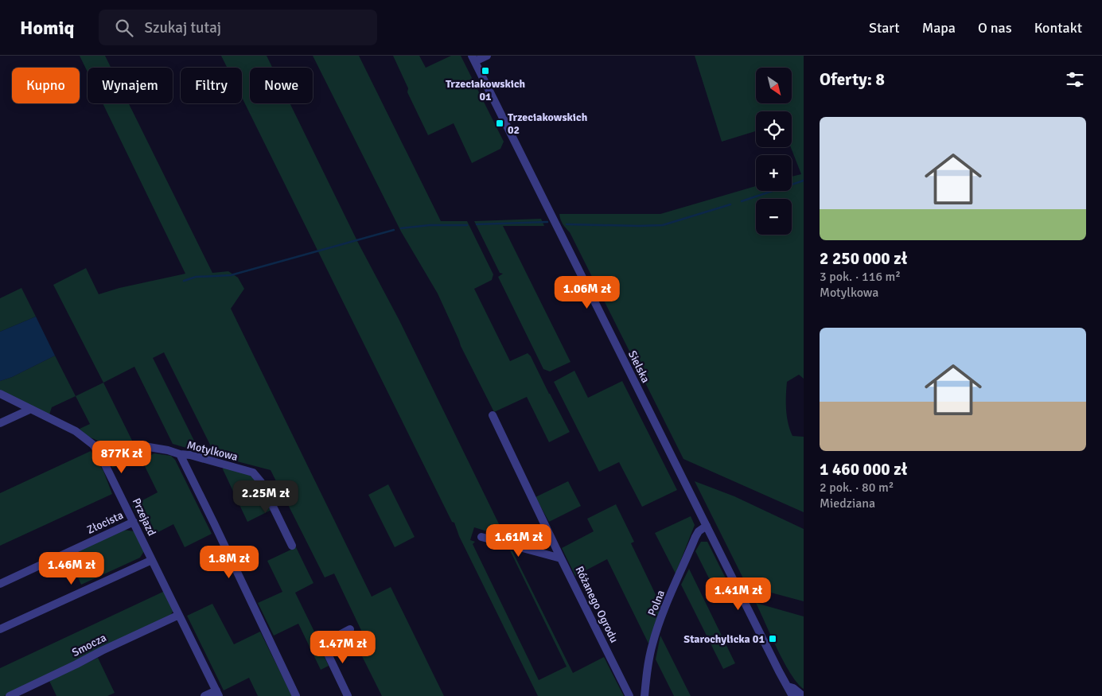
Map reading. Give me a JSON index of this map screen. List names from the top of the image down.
{
  "streets": {
    "street": [
      "Sielska",
      "Motylkowa",
      "Przejazd",
      "Złocista",
      "Polna",
      "Różanego Ogrodu",
      "Smocza"
    ]
  },
  "crossings": [
    ["Sielska", "Polna"],
    ["Przejazd", "Złocista"],
    ["Przejazd", "Smocza"]
  ],
  "places": {
    "transit": ["Trzeciakowskich 01", "Trzeciakowskich 02", "Starochylicka 01"]
  },
  "north": "bottom right",
  "page": {
    "header": "Homiq",
    "search": "Szukaj tutaj",
    "nav": [
      "Start",
      "Mapa",
      "O nas",
      "Kontakt"
    ],
    "heading": "Oferty: 8",
    "map_buttons": ["+", "−"],
    "chip": [
      "Kupno",
      "Wynajem",
      "Filtry",
      "Nowe"
    ],
    "list": [
      {
        "name": "2 250 000 zł",
        "note": "3 pok. · 116 m² · Motylkowa"
      },
      {
        "name": "1 460 000 zł",
        "note": "2 pok. · 80 m² · Miedziana"
      }
    ],
    "price": [
      "1.06M zł",
      "877K zł",
      "2.25M zł",
      "1.61M zł",
      "1.8M zł",
      "1.46M zł",
      "1.41M zł",
      "1.47M zł"
    ]
  }
}
